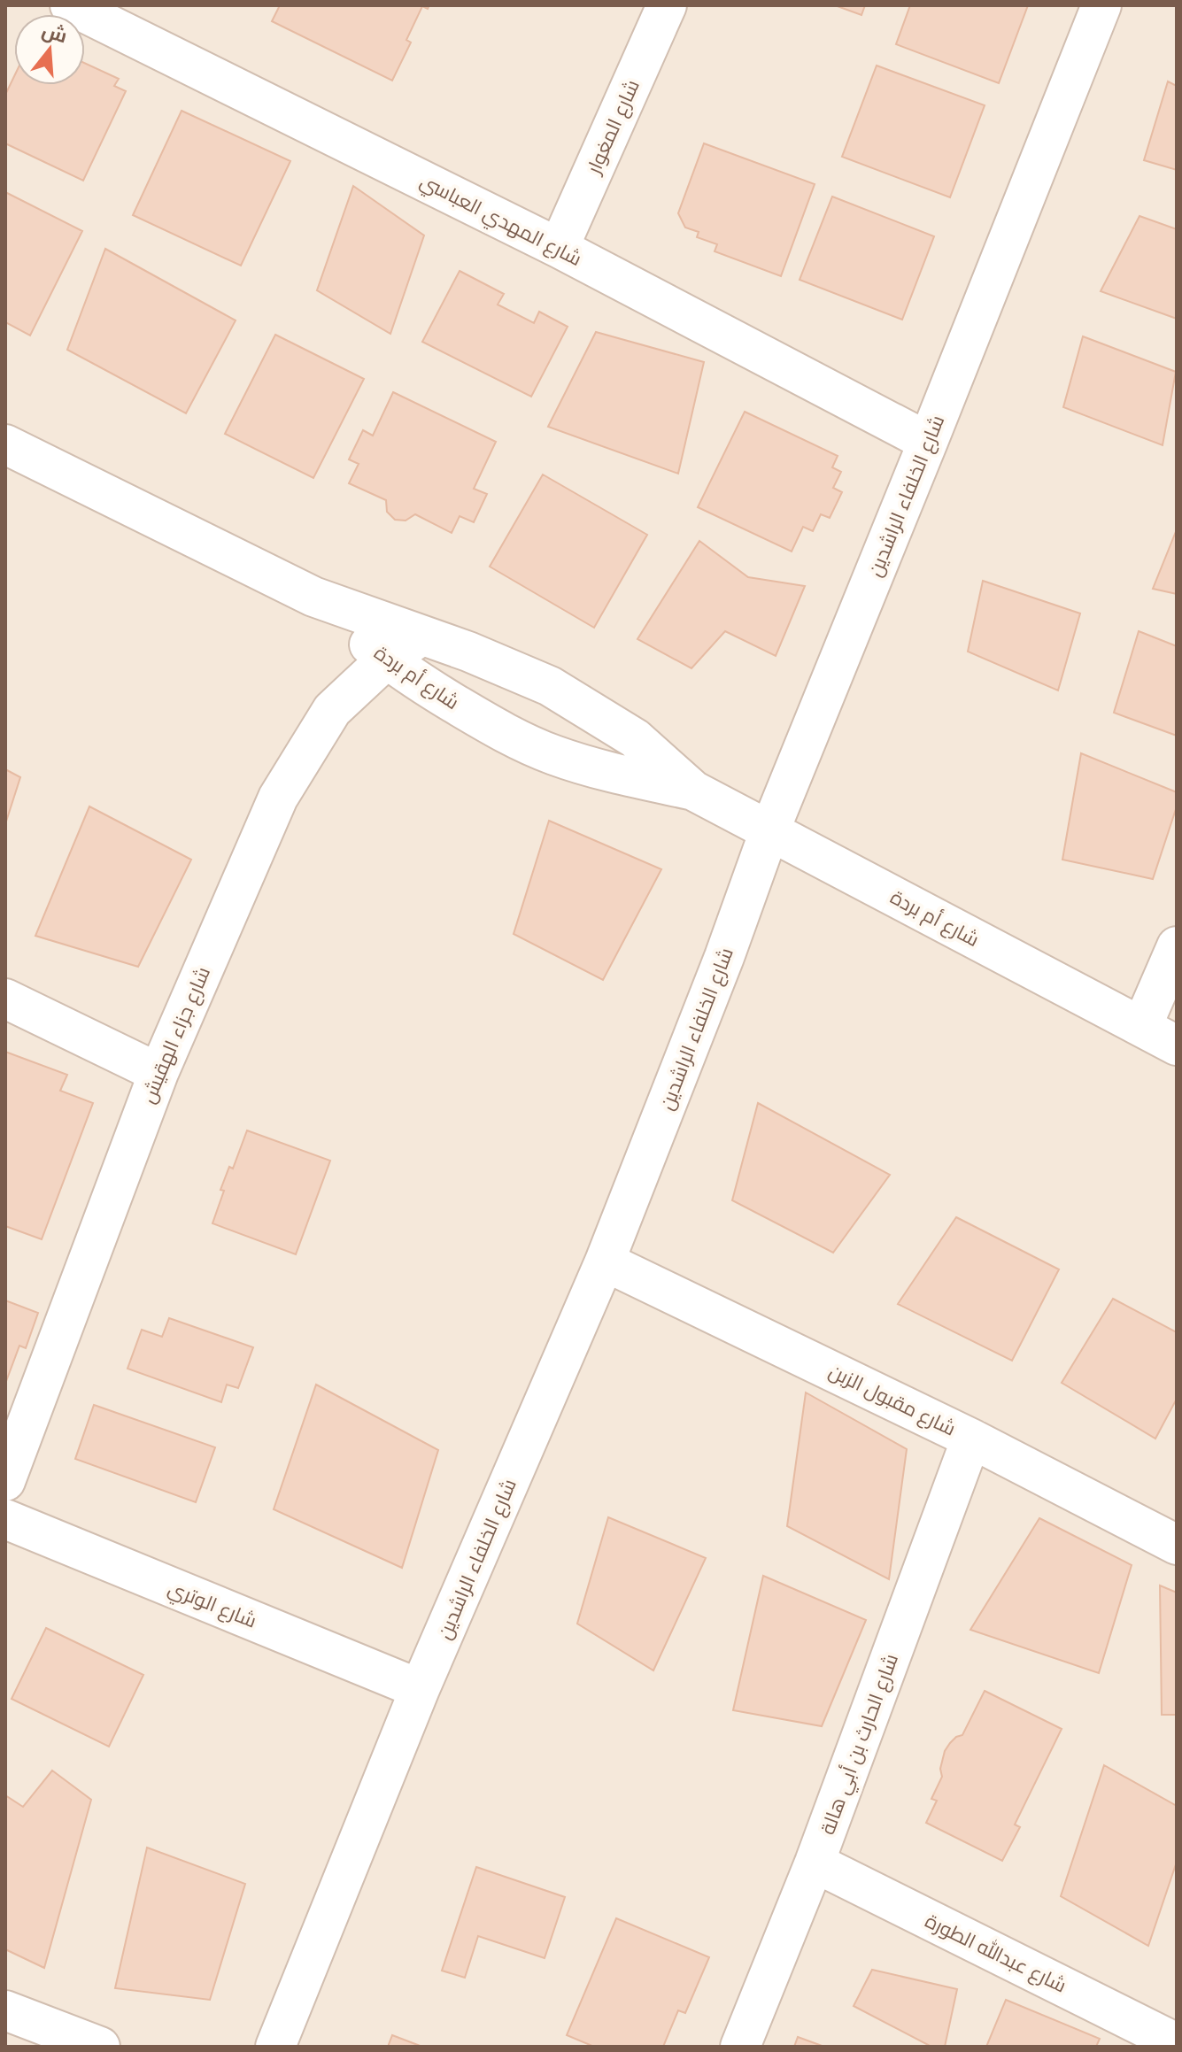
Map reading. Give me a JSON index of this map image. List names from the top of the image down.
{
  "streets": {
    "street": [
      "شارع المغوار",
      "شارع المهدي العباسي",
      "شارع الخلفاء الراشدين",
      "شارع أم بردة",
      "شارع جزاء الهقيش",
      "شارع مقبول الزبن",
      "شارع الوتري",
      "شارع الحارث بن أبي هالة",
      "شارع عبدالله الطورة"
    ]
  },
  "crossings": [
    ["شارع المغوار", "شارع المهدي العباسي"],
    ["شارع المهدي العباسي", "شارع الخلفاء الراشدين"],
    ["شارع الخلفاء الراشدين", "شارع أم بردة"],
    ["شارع الخلفاء الراشدين", "شارع مقبول الزبن"],
    ["شارع الخلفاء الراشدين", "شارع الوتري"],
    ["شارع أم بردة", "شارع جزاء الهقيش"],
    ["شارع مقبول الزبن", "شارع الحارث بن أبي هالة"],
    ["شارع الحارث بن أبي هالة", "شارع عبدالله الطورة"]
  ],
  "north": "top"
}
